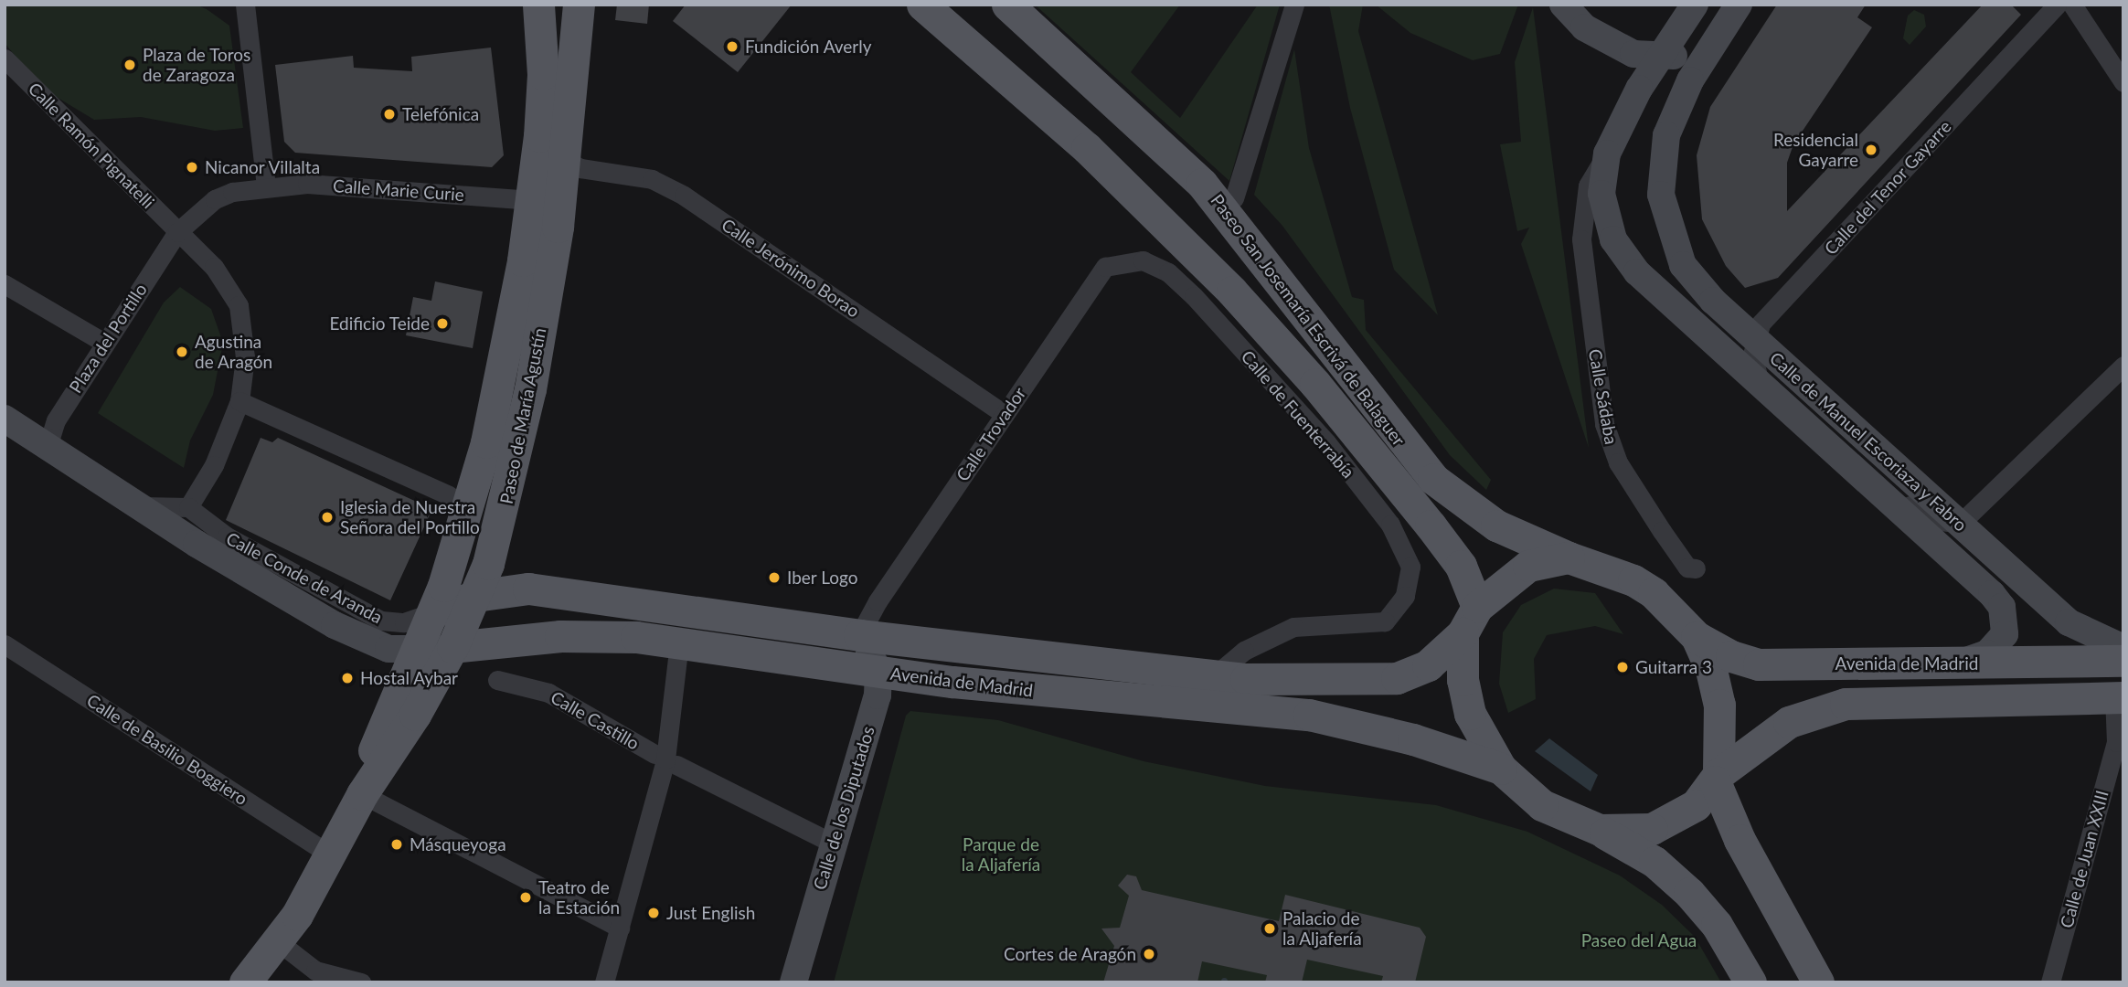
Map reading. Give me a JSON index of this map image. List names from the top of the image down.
{
  "streets": {
    "main road": [
      "Paseo San Josemaría Escrivá de Balaguer",
      "Paseo de María Agustín",
      "Calle de Manuel Escoriaza y Fabro",
      "Calle Conde de Aranda",
      "Avenida de Madrid",
      "Calle de los Diputados"
    ],
    "street": [
      "Calle Ramón Pignatelli",
      "Calle del Tenor Gayarre",
      "Calle Marie Curie",
      "Calle Jerónimo Borao",
      "Plaza del Portillo",
      "Calle Sádaba",
      "Calle de Fuenterrabía",
      "Calle Trovador",
      "Calle Castillo",
      "Calle de Basilio Boggiero",
      "Calle de Juan XXIII"
    ]
  },
  "crossings": [
    ["Calle Ramón Pignatelli", "Plaza del Portillo"],
    ["Calle del Tenor Gayarre", "Calle de Manuel Escoriaza y Fabro"],
    ["Calle Marie Curie", "Plaza del Portillo"],
    ["Calle Marie Curie", "Paseo de María Agustín"],
    ["Calle Jerónimo Borao", "Paseo de María Agustín"],
    ["Calle Jerónimo Borao", "Calle Trovador"],
    ["Paseo San Josemaría Escrivá de Balaguer", "Avenida de Madrid"],
    ["Plaza del Portillo", "Calle Conde de Aranda"],
    ["Calle Sádaba", "Calle de Manuel Escoriaza y Fabro"],
    ["Calle de Fuenterrabía", "Calle Trovador"],
    ["Calle de Fuenterrabía", "Avenida de Madrid"],
    ["Paseo de María Agustín", "Calle Conde de Aranda"],
    ["Paseo de María Agustín", "Avenida de Madrid"],
    ["Paseo de María Agustín", "Calle de Basilio Boggiero"],
    ["Calle Trovador", "Avenida de Madrid"],
    ["Calle de Manuel Escoriaza y Fabro", "Avenida de Madrid"],
    ["Calle Conde de Aranda", "Avenida de Madrid"],
    ["Avenida de Madrid", "Calle de los Diputados"],
    ["Avenida de Madrid", "Calle de Juan XXIII"]
  ],
  "parks": ["Parque de la Aljafería", "Paseo del Agua"],
  "places": [
    "Fundición Averly",
    "Plaza de Toros de Zaragoza",
    "Telefónica",
    "Residencial Gayarre",
    "Nicanor Villalta",
    "Edificio Teide",
    "Agustina de Aragón",
    "Iglesia de Nuestra Señora del Portillo",
    "Iber Logo",
    "Guitarra 3",
    "Hostal Aybar",
    "Másqueyoga",
    "Teatro de la Estación",
    "Just English",
    "Palacio de la Aljafería",
    "Cortes de Aragón"
  ]
}
